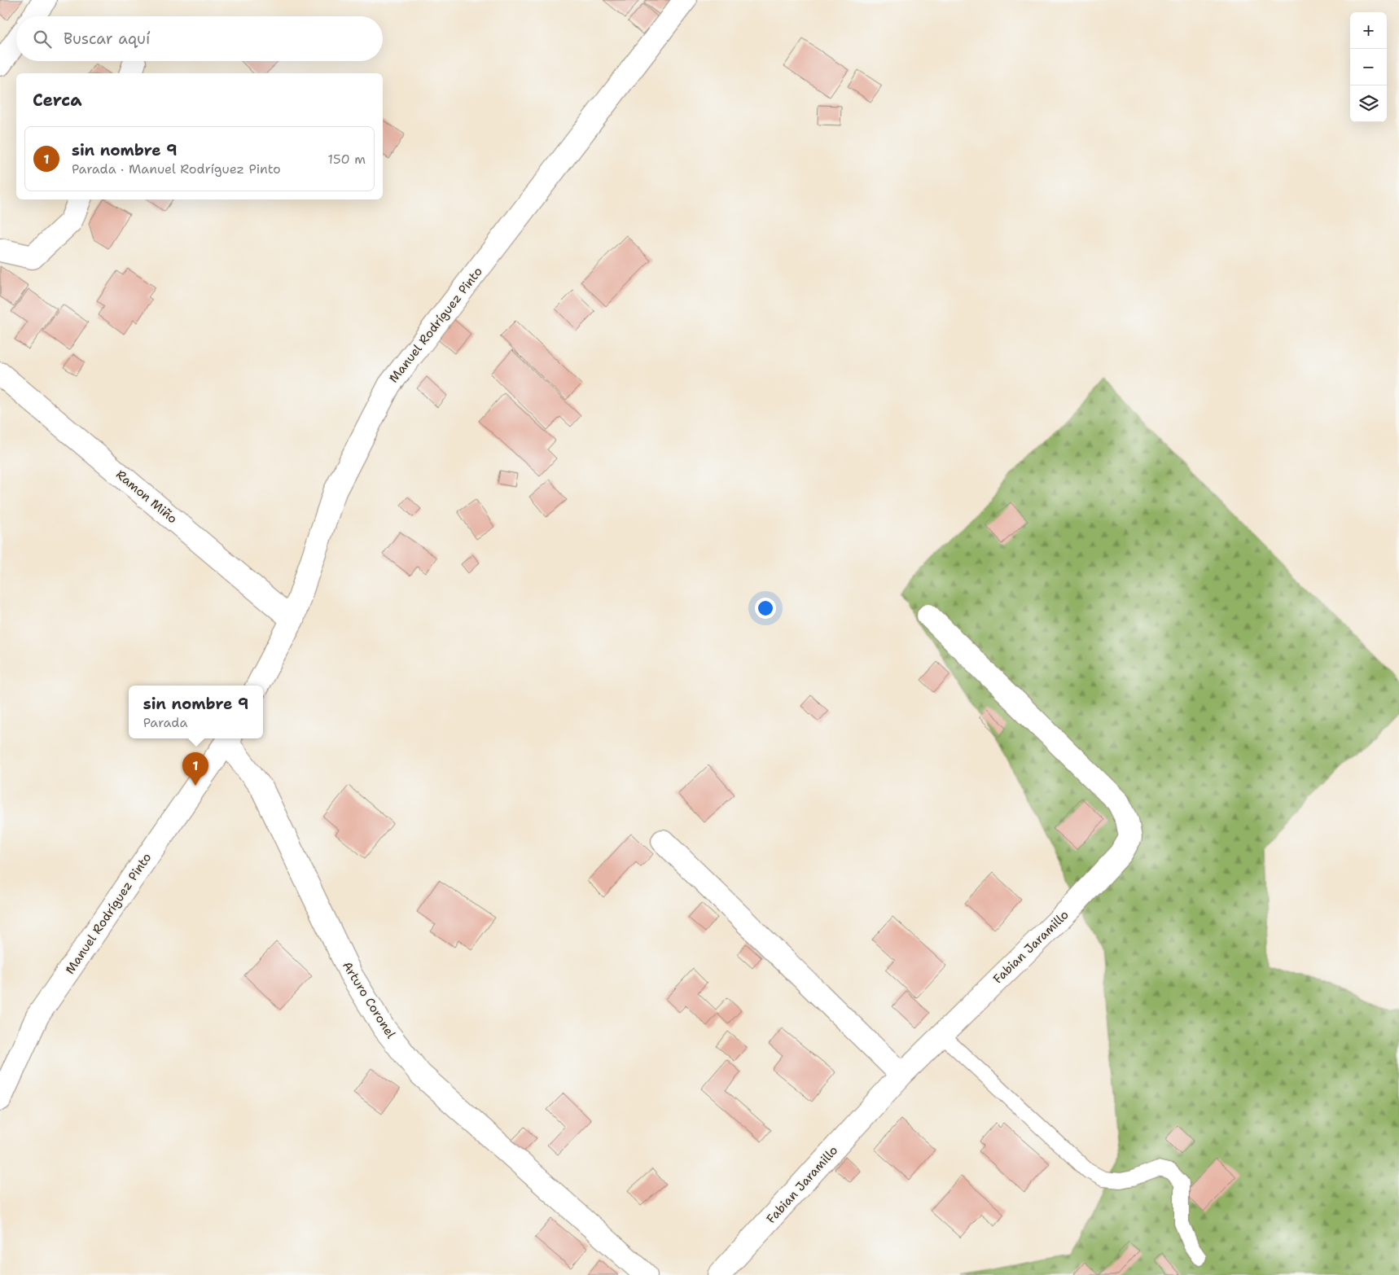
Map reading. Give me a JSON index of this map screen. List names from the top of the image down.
{
  "streets": {
    "street": [
      "Manuel Rodríguez Pinto",
      "Ramon Miño",
      "Fabian Jaramillo",
      "Arturo Coronel"
    ]
  },
  "crossings": [
    ["Manuel Rodríguez Pinto", "Ramon Miño"],
    ["Manuel Rodríguez Pinto", "Arturo Coronel"]
  ],
  "page": {
    "map_buttons": ["+", "−"],
    "search": "Buscar aquí",
    "heading": "Cerca",
    "list": [
      {
        "mark": "1",
        "name": "sin nombre 9",
        "note": "Parada · Manuel Rodríguez Pinto",
        "value": "150 m"
      }
    ],
    "popup": ["sin nombre 9", "Parada"],
    "pins": "1"
  }
}
